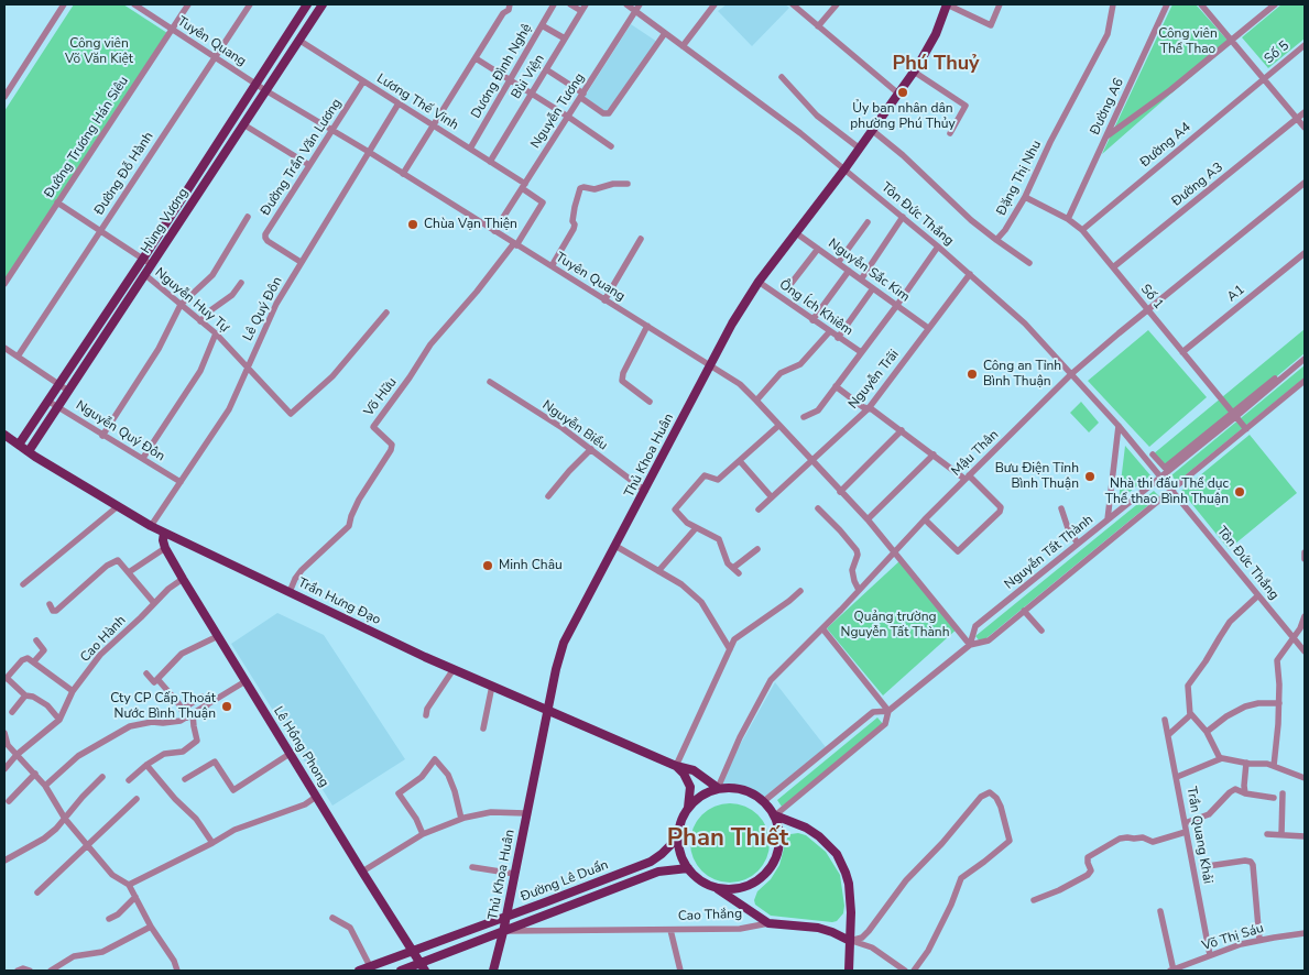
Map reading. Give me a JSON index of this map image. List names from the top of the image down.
{
  "streets": {
    "main road": [
      "Hùng Vương",
      "Thủ Khoa Huân",
      "Trần Hưng Đạo",
      "Lê Hồng Phong",
      "Đường Lê Duẩn",
      "Cao Thắng"
    ],
    "street": [
      "Tuyên Quang",
      "Số 5",
      "Dương Đình Nghệ",
      "Bùi Viện",
      "Lương Thế Vinh",
      "Đường A6",
      "Nguyễn Tương",
      "Đường Trương Hán Siêu",
      "Đường A4",
      "Đường Trần Văn Lương",
      "Đường Đỗ Hành",
      "Đặng Thị Nhu",
      "Đường A3",
      "Tôn Đức Thắng",
      "Nguyễn Sắc Kim",
      "A1",
      "Số 1",
      "Nguyễn Huy Tự",
      "Ông Ích Khiêm",
      "Lê Quý Đôn",
      "Nguyễn Trãi",
      "Võ Hữu",
      "Nguyễn Biểu",
      "Nguyễn Quý Đôn",
      "Mậu Thân",
      "Nguyễn Tất Thành",
      "Cao Hành",
      "Trần Quang Khải",
      "Võ Thị Sáu"
    ]
  },
  "crossings": [
    ["Tuyên Quang", "Lương Thế Vinh"],
    ["Tuyên Quang", "Nguyễn Tương"],
    ["Tuyên Quang", "Đường Trương Hán Siêu"],
    ["Tuyên Quang", "Đường Trần Văn Lương"],
    ["Tuyên Quang", "Đường Đỗ Hành"],
    ["Tuyên Quang", "Hùng Vương"],
    ["Tuyên Quang", "Lê Quý Đôn"],
    ["Tuyên Quang", "Nguyễn Trãi"],
    ["Tuyên Quang", "Võ Hữu"],
    ["Tuyên Quang", "Mậu Thân"],
    ["Tuyên Quang", "Thủ Khoa Huân"],
    ["Tuyên Quang", "Nguyễn Tất Thành"],
    ["Số 5", "Đường A4"],
    ["Dương Đình Nghệ", "Lương Thế Vinh"],
    ["Bùi Viện", "Lương Thế Vinh"],
    ["Lương Thế Vinh", "Nguyễn Tương"],
    ["Lương Thế Vinh", "Đường Trần Văn Lương"],
    ["Lương Thế Vinh", "Hùng Vương"],
    ["Lương Thế Vinh", "Lê Quý Đôn"],
    ["Lương Thế Vinh", "Võ Hữu"],
    ["Đường A6", "Số 1"],
    ["Nguyễn Tương", "Tôn Đức Thắng"],
    ["Đường A4", "Số 1"],
    ["Đường Trần Văn Lương", "Lê Quý Đôn"],
    ["Đặng Thị Nhu", "Số 1"],
    ["Đường A3", "Số 1"],
    ["Tôn Đức Thắng", "Nguyễn Trãi"],
    ["Tôn Đức Thắng", "Mậu Thân"],
    ["Tôn Đức Thắng", "Thủ Khoa Huân"],
    ["Tôn Đức Thắng", "Nguyễn Tất Thành"],
    ["Hùng Vương", "Nguyễn Huy Tự"],
    ["Hùng Vương", "Nguyễn Quý Đôn"],
    ["Hùng Vương", "Trần Hưng Đạo"],
    ["Nguyễn Sắc Kim", "Nguyễn Trãi"],
    ["Nguyễn Sắc Kim", "Thủ Khoa Huân"],
    ["A1", "Số 1"],
    ["Số 1", "Mậu Thân"],
    ["Số 1", "Nguyễn Tất Thành"],
    ["Nguyễn Huy Tự", "Lê Quý Đôn"],
    ["Ông Ích Khiêm", "Thủ Khoa Huân"],
    ["Lê Quý Đôn", "Nguyễn Quý Đôn"],
    ["Lê Quý Đôn", "Trần Hưng Đạo"],
    ["Võ Hữu", "Trần Hưng Đạo"],
    ["Nguyễn Biểu", "Thủ Khoa Huân"],
    ["Mậu Thân", "Nguyễn Tất Thành"],
    ["Mậu Thân", "Trần Hưng Đạo"],
    ["Mậu Thân", "Đường Lê Duẩn"],
    ["Thủ Khoa Huân", "Trần Hưng Đạo"],
    ["Thủ Khoa Huân", "Đường Lê Duẩn"],
    ["Thủ Khoa Huân", "Cao Thắng"],
    ["Nguyễn Tất Thành", "Trần Hưng Đạo"],
    ["Nguyễn Tất Thành", "Đường Lê Duẩn"],
    ["Trần Hưng Đạo", "Lê Hồng Phong"],
    ["Trần Hưng Đạo", "Đường Lê Duẩn"],
    ["Cao Hành", "Lê Hồng Phong"],
    ["Lê Hồng Phong", "Đường Lê Duẩn"],
    ["Trần Quang Khải", "Võ Thị Sáu"],
    ["Đường Lê Duẩn", "Cao Thắng"]
  ],
  "districts": ["Phú Thuỷ", "Phan Thiết"],
  "parks": ["Công viên Thể Thao", "Công viên Võ Văn Kiệt", "Quảng trường Nguyễn Tất Thành"],
  "places": [
    "Ủy ban nhân dân phường Phú Thủy",
    "Chùa Vạn Thiện",
    "Công an Tỉnh Bình Thuận",
    "Bưu Điện Tỉnh Bình Thuận",
    "Nhà thi đấu Thể dục Thể thao Bình Thuận",
    "Minh Châu",
    "Cty CP Cấp Thoát Nước Bình Thuận"
  ]
}
